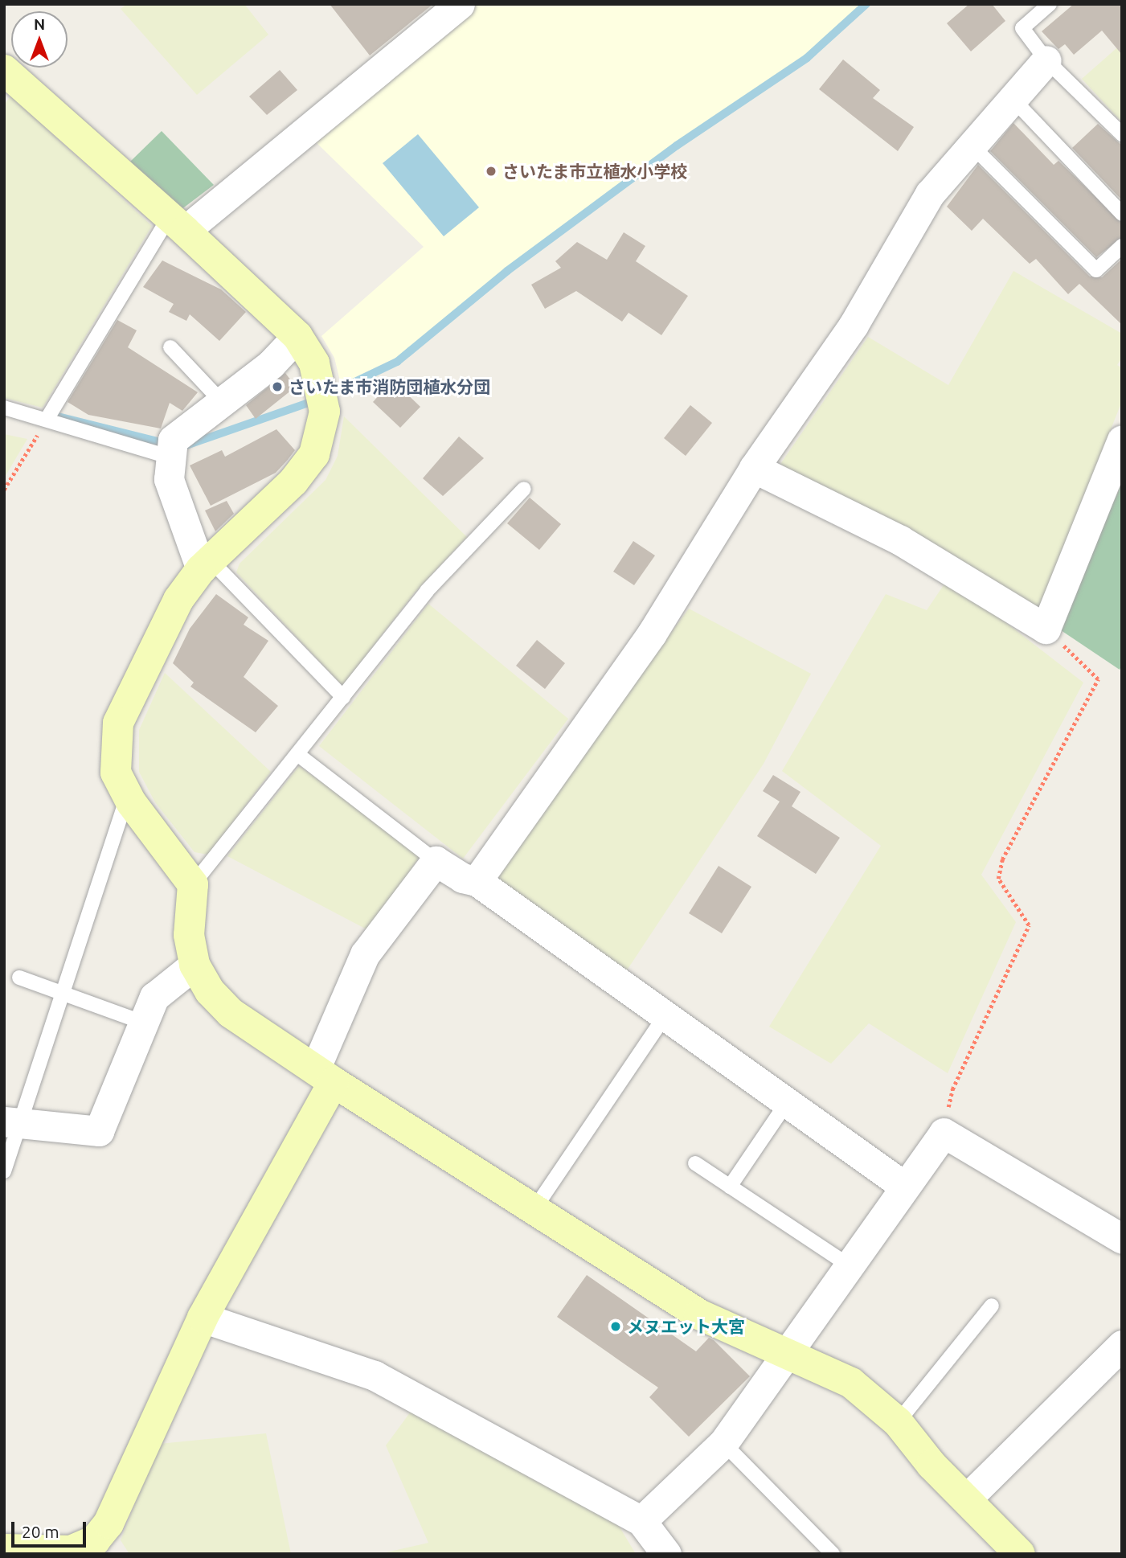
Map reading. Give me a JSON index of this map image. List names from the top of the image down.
{
  "places": ["さいたま市立植水小学校", "さいたま市消防団植水分団", "メヌエット大宮"],
  "scale_bar": "20 m",
  "north": "top"
}
